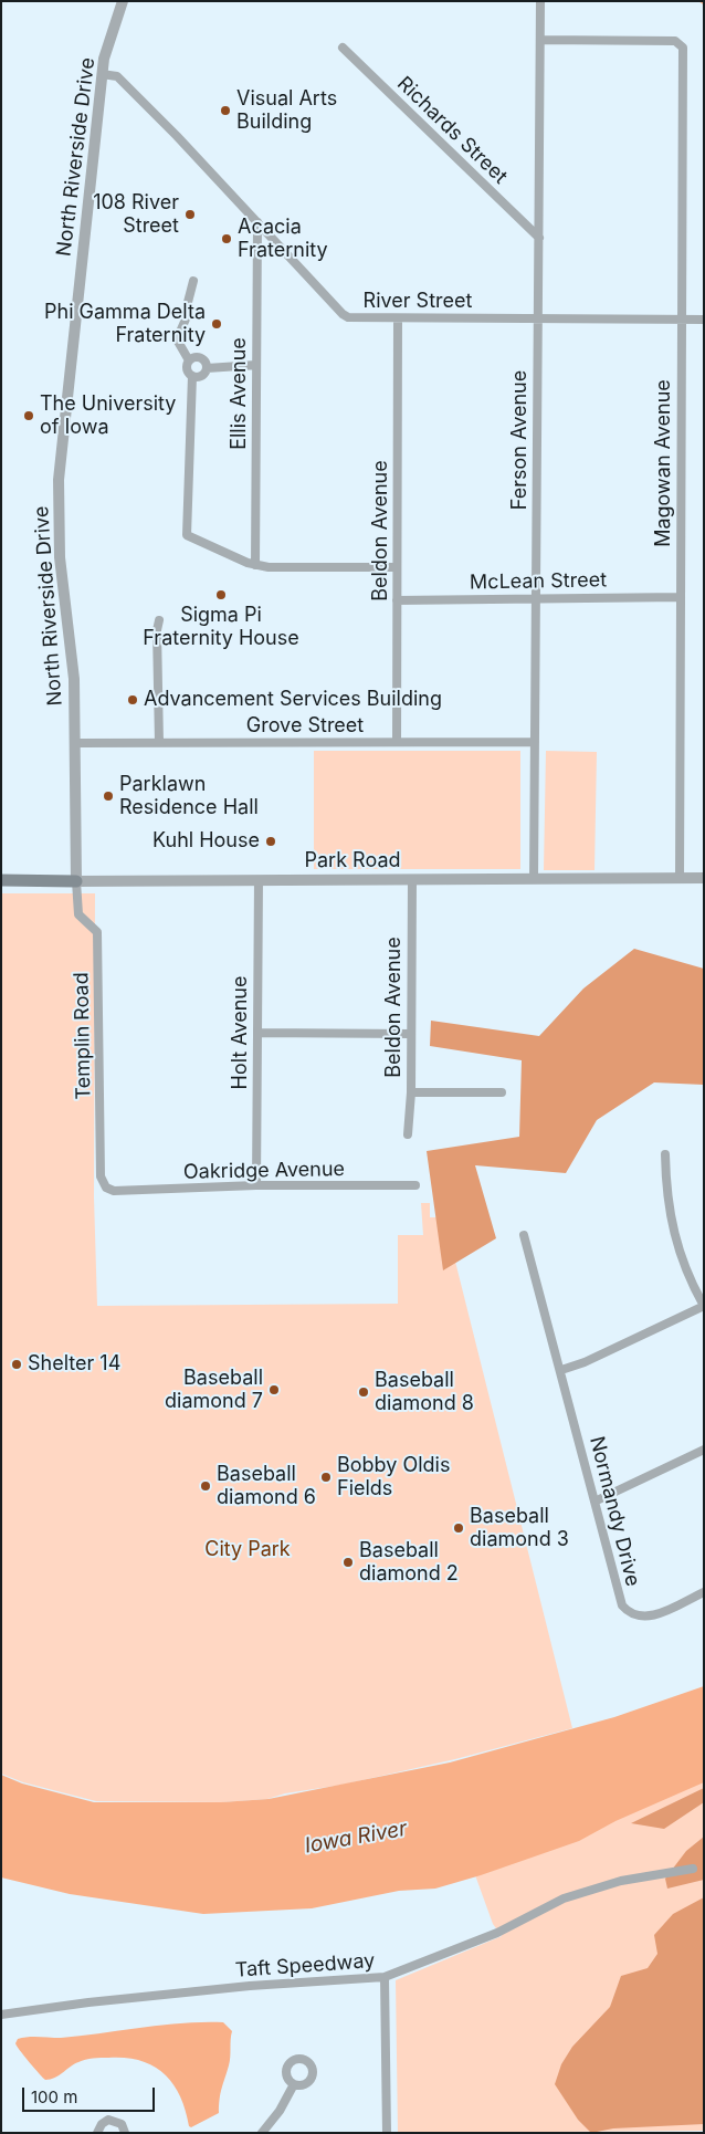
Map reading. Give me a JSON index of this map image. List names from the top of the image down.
{
  "streets": {
    "main road": ["Park Road"],
    "street": [
      "Richards Street",
      "North Riverside Drive",
      "River Street",
      "Ellis Avenue",
      "Ferson Avenue",
      "Magowan Avenue",
      "Beldon Avenue",
      "McLean Street",
      "Grove Street",
      "Holt Avenue",
      "Templin Road",
      "Oakridge Avenue",
      "Normandy Drive",
      "Taft Speedway"
    ]
  },
  "crossings": [
    ["Richards Street", "Ferson Avenue"],
    ["North Riverside Drive", "River Street"],
    ["North Riverside Drive", "Grove Street"],
    ["North Riverside Drive", "Park Road"],
    ["North Riverside Drive", "Templin Road"],
    ["River Street", "Ellis Avenue"],
    ["River Street", "Ferson Avenue"],
    ["River Street", "Magowan Avenue"],
    ["River Street", "Beldon Avenue"],
    ["Ferson Avenue", "Magowan Avenue"],
    ["Ferson Avenue", "McLean Street"],
    ["Ferson Avenue", "Grove Street"],
    ["Ferson Avenue", "Park Road"],
    ["Magowan Avenue", "McLean Street"],
    ["Magowan Avenue", "Park Road"],
    ["Beldon Avenue", "McLean Street"],
    ["Beldon Avenue", "Grove Street"],
    ["Beldon Avenue", "Park Road"],
    ["Park Road", "Holt Avenue"],
    ["Park Road", "Templin Road"],
    ["Holt Avenue", "Oakridge Avenue"],
    ["Templin Road", "Oakridge Avenue"]
  ],
  "water": ["Iowa River"],
  "parks": ["City Park"],
  "places": [
    "Visual Arts Building",
    "108 River Street",
    "Acacia Fraternity",
    "Phi Gamma Delta Fraternity",
    "The University of Iowa",
    "Sigma Pi Fraternity House",
    "Advancement Services Building",
    "Parklawn Residence Hall",
    "Kuhl House",
    "Shelter 14",
    "Baseball diamond 7",
    "Baseball diamond 8",
    "Bobby Oldis Fields",
    "Baseball diamond 6",
    "Baseball diamond 3",
    "Baseball diamond 2"
  ],
  "scale_bar": "100 m"
}
